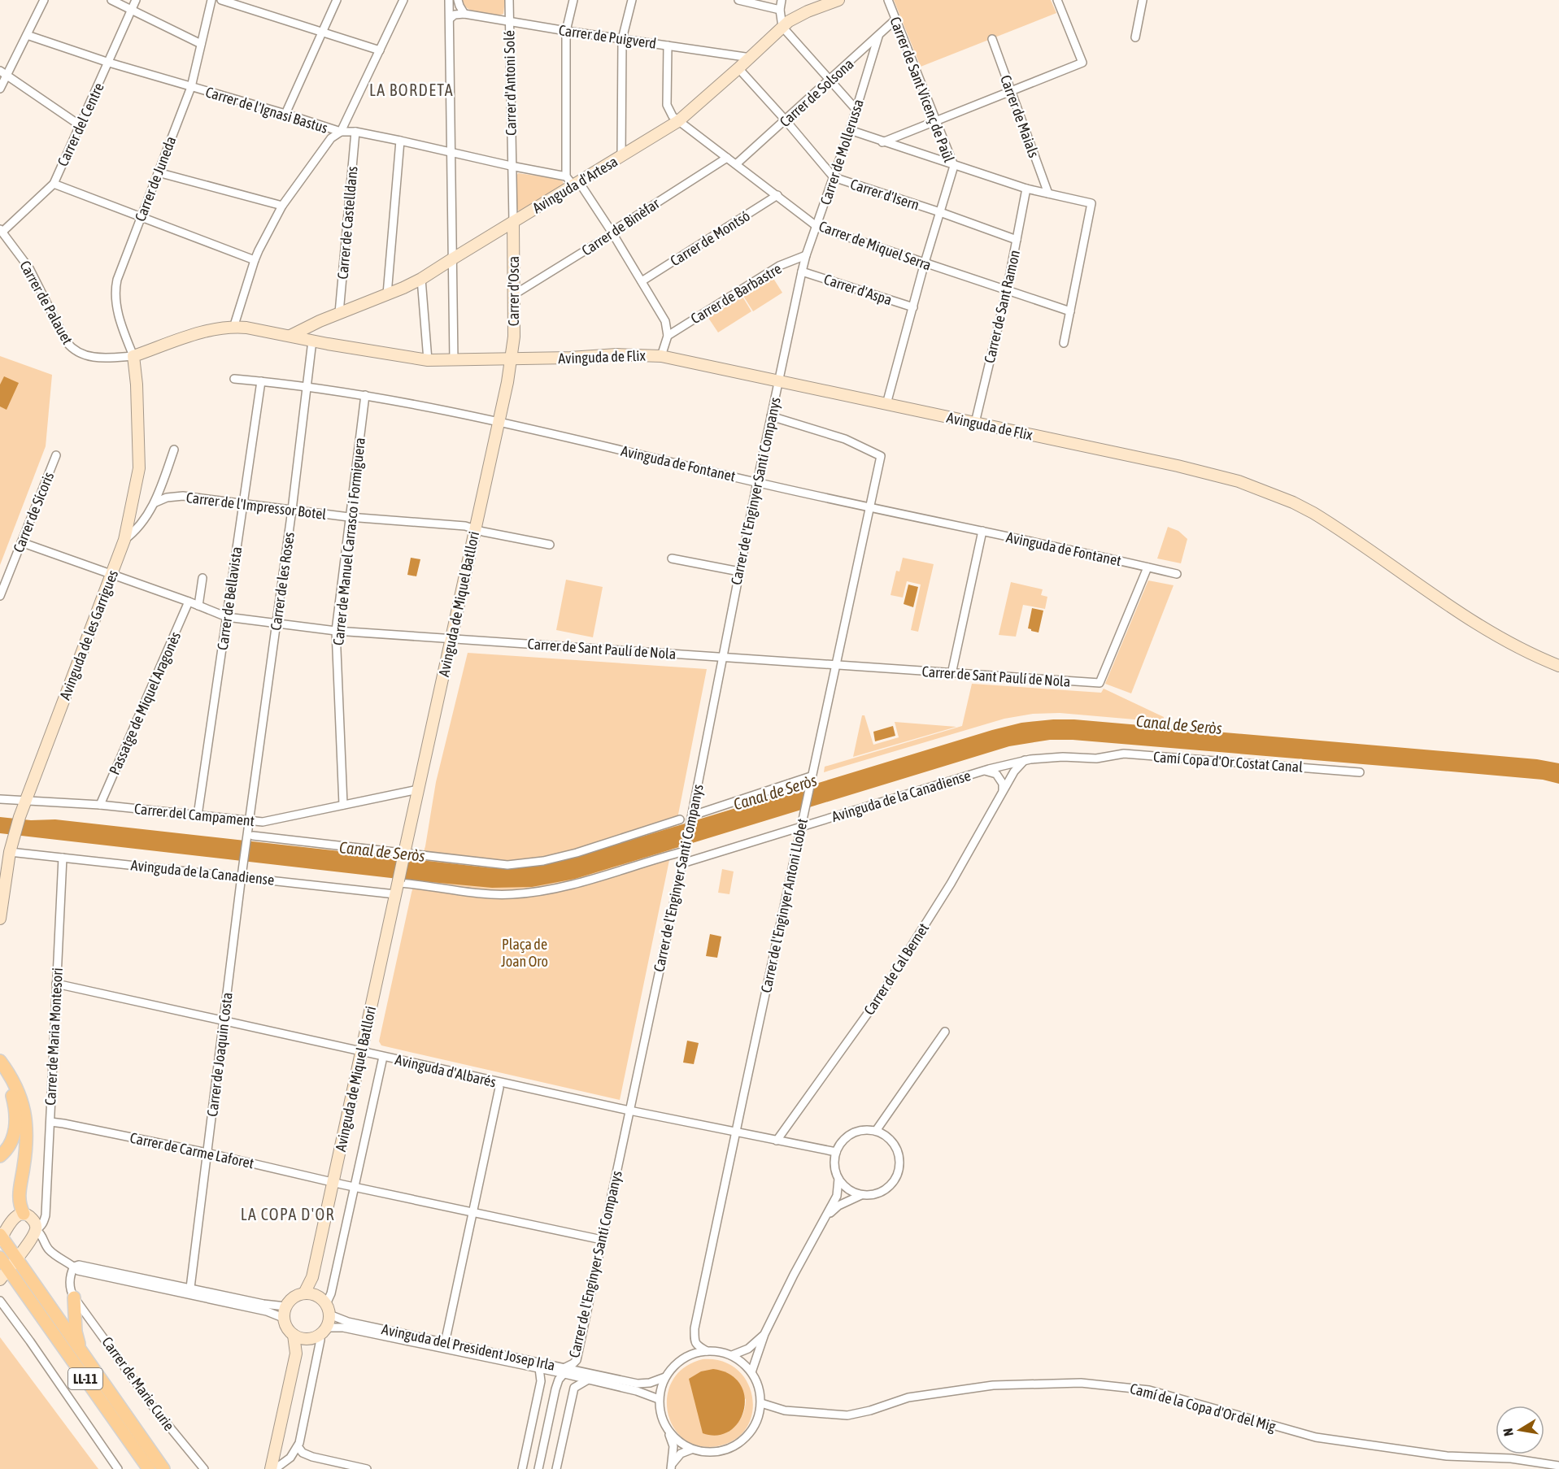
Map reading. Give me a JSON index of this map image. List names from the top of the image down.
{
  "streets": {
    "main road": [
      "Avinguda d'Artesa",
      "Carrer d'Osca",
      "Avinguda de Flix",
      "Avinguda de Miquel Batllori",
      "Avinguda de les Garrigues",
      "LL-11"
    ],
    "street": [
      "Carrer de Puigverd",
      "Carrer d'Antoni Solé",
      "Carrer de Sant Vicenç de Paül",
      "Carrer de Solsona",
      "Carrer de l'Ignasi Bastus",
      "Carrer de Maials",
      "Carrer del Centre",
      "Carrer de Mollerussa",
      "Carrer de Juneda",
      "Carrer d'Isern",
      "Carrer de Castelldans",
      "Carrer de Binèfar",
      "Carrer de Montsó",
      "Carrer de Miquel Serra",
      "Carrer d'Aspa",
      "Carrer de Barbastre",
      "Carrer de Palauet",
      "Carrer de Sant Ramon",
      "Avinguda de Fontanet",
      "Carrer de l'Enginyer Santi Companys",
      "Carrer de l'Impressor Botel",
      "Carrer de Sícoris",
      "Carrer de Manuel Carrasco i Formiguera",
      "Carrer de les Roses",
      "Carrer de Bellavista",
      "Carrer de Sant Paulí de Nola",
      "Passatge de Miquel Aragonès",
      "Camí Copa d'Or Costat Canal",
      "Avinguda de la Canadiense",
      "Carrer del Campament",
      "Carrer de l'Enginyer Antoni Llobet",
      "Carrer de Cal Bernet",
      "Carrer de Maria Montesori",
      "Carrer de Joaquin Costa",
      "Avinguda d'Albarés",
      "Carrer de Carme Laforet",
      "Avinguda del President Josep Irla",
      "Carrer de Marie Curie",
      "Camí de la Copa d'Or del Mig"
    ]
  },
  "crossings": [
    ["Carrer de Puigverd", "Carrer d'Antoni Solé"],
    ["Carrer de Puigverd", "Avinguda d'Artesa"],
    ["Carrer d'Antoni Solé", "Carrer de l'Ignasi Bastus"],
    ["Carrer d'Antoni Solé", "Avinguda d'Artesa"],
    ["Carrer d'Antoni Solé", "Carrer d'Osca"],
    ["Carrer de Sant Vicenç de Paül", "Carrer de Solsona"],
    ["Carrer de Sant Vicenç de Paül", "Carrer d'Isern"],
    ["Carrer de Sant Vicenç de Paül", "Carrer de Miquel Serra"],
    ["Carrer de Sant Vicenç de Paül", "Carrer d'Aspa"],
    ["Carrer de Sant Vicenç de Paül", "Avinguda de Flix"],
    ["Carrer de Solsona", "Carrer de Mollerussa"],
    ["Carrer de Solsona", "Carrer d'Isern"],
    ["Carrer de Solsona", "Carrer de Miquel Serra"],
    ["Carrer de l'Ignasi Bastus", "Carrer del Centre"],
    ["Carrer de l'Ignasi Bastus", "Carrer de Juneda"],
    ["Carrer de l'Ignasi Bastus", "Avinguda d'Artesa"],
    ["Carrer de l'Ignasi Bastus", "Carrer de Castelldans"],
    ["Carrer del Centre", "Carrer de Palauet"],
    ["Carrer de Mollerussa", "Carrer d'Isern"],
    ["Carrer de Mollerussa", "Carrer de Miquel Serra"],
    ["Carrer de Mollerussa", "Carrer d'Aspa"],
    ["Carrer de Mollerussa", "Carrer de Barbastre"],
    ["Carrer de Mollerussa", "Avinguda de Flix"],
    ["Carrer de Mollerussa", "Carrer de l'Enginyer Santi Companys"],
    ["Carrer de Juneda", "Carrer de Palauet"],
    ["Carrer de Juneda", "Avinguda de Flix"],
    ["Avinguda d'Artesa", "Carrer d'Isern"],
    ["Avinguda d'Artesa", "Carrer de Castelldans"],
    ["Avinguda d'Artesa", "Carrer de Miquel Serra"],
    ["Avinguda d'Artesa", "Carrer d'Osca"],
    ["Avinguda d'Artesa", "Avinguda de Flix"],
    ["Carrer d'Isern", "Carrer de Sant Ramon"],
    ["Carrer de Binèfar", "Carrer de Miquel Serra"],
    ["Carrer de Binèfar", "Carrer d'Osca"],
    ["Carrer de Montsó", "Carrer de Miquel Serra"],
    ["Carrer de Miquel Serra", "Carrer de Sant Ramon"],
    ["Carrer d'Osca", "Avinguda de Flix"],
    ["Carrer d'Osca", "Avinguda de Miquel Batllori"],
    ["Carrer de Palauet", "Avinguda de Flix"],
    ["Carrer de Sant Ramon", "Avinguda de Flix"],
    ["Avinguda de Flix", "Carrer de l'Enginyer Santi Companys"],
    ["Avinguda de Flix", "Carrer de les Roses"],
    ["Avinguda de Flix", "Avinguda de Miquel Batllori"],
    ["Avinguda de Flix", "Avinguda de les Garrigues"],
    ["Avinguda de Fontanet", "Carrer de l'Enginyer Santi Companys"],
    ["Avinguda de Fontanet", "Carrer de Manuel Carrasco i Formiguera"],
    ["Avinguda de Fontanet", "Carrer de les Roses"],
    ["Avinguda de Fontanet", "Carrer de Bellavista"],
    ["Avinguda de Fontanet", "Avinguda de Miquel Batllori"],
    ["Avinguda de Fontanet", "Carrer de Sant Paulí de Nola"],
    ["Avinguda de Fontanet", "Carrer de l'Enginyer Antoni Llobet"],
    ["Carrer de l'Enginyer Santi Companys", "Carrer de Sant Paulí de Nola"],
    ["Carrer de l'Enginyer Santi Companys", "Avinguda de la Canadiense"],
    ["Carrer de l'Enginyer Santi Companys", "Carrer de l'Enginyer Antoni Llobet"],
    ["Carrer de l'Enginyer Santi Companys", "Avinguda d'Albarés"],
    ["Carrer de l'Enginyer Santi Companys", "Carrer de Carme Laforet"],
    ["Carrer de l'Enginyer Santi Companys", "Avinguda del President Josep Irla"],
    ["Carrer de l'Impressor Botel", "Carrer de Manuel Carrasco i Formiguera"],
    ["Carrer de l'Impressor Botel", "Carrer de les Roses"],
    ["Carrer de l'Impressor Botel", "Carrer de Bellavista"],
    ["Carrer de l'Impressor Botel", "Avinguda de Miquel Batllori"],
    ["Carrer de Sícoris", "Carrer de Sant Paulí de Nola"],
    ["Carrer de Manuel Carrasco i Formiguera", "Carrer de Sant Paulí de Nola"],
    ["Carrer de Manuel Carrasco i Formiguera", "Carrer del Campament"],
    ["Carrer de les Roses", "Carrer de Sant Paulí de Nola"],
    ["Carrer de les Roses", "Carrer del Campament"],
    ["Carrer de les Roses", "Carrer de Joaquin Costa"],
    ["Carrer de Bellavista", "Carrer de Sant Paulí de Nola"],
    ["Carrer de Bellavista", "Carrer del Campament"],
    ["Avinguda de Miquel Batllori", "Carrer de Sant Paulí de Nola"],
    ["Avinguda de Miquel Batllori", "Avinguda de la Canadiense"],
    ["Avinguda de Miquel Batllori", "Carrer del Campament"],
    ["Avinguda de Miquel Batllori", "Avinguda d'Albarés"],
    ["Avinguda de Miquel Batllori", "Carrer de Carme Laforet"],
    ["Avinguda de Miquel Batllori", "Avinguda del President Josep Irla"],
    ["Avinguda de les Garrigues", "Carrer de Sant Paulí de Nola"],
    ["Avinguda de les Garrigues", "Avinguda de la Canadiense"],
    ["Avinguda de les Garrigues", "Carrer del Campament"],
    ["Carrer de Sant Paulí de Nola", "Passatge de Miquel Aragonès"],
    ["Carrer de Sant Paulí de Nola", "Carrer de l'Enginyer Antoni Llobet"],
    ["Passatge de Miquel Aragonès", "Carrer del Campament"],
    ["Camí Copa d'Or Costat Canal", "Avinguda de la Canadiense"],
    ["Avinguda de la Canadiense", "Carrer de l'Enginyer Antoni Llobet"],
    ["Avinguda de la Canadiense", "Carrer de Cal Bernet"],
    ["Avinguda de la Canadiense", "Carrer de Maria Montesori"],
    ["Avinguda de la Canadiense", "Carrer de Joaquin Costa"],
    ["Carrer del Campament", "Carrer de Joaquin Costa"],
    ["Carrer de l'Enginyer Antoni Llobet", "Avinguda d'Albarés"],
    ["Carrer de l'Enginyer Antoni Llobet", "Avinguda del President Josep Irla"],
    ["Carrer de l'Enginyer Antoni Llobet", "Camí de la Copa d'Or del Mig"],
    ["Carrer de Cal Bernet", "Avinguda d'Albarés"],
    ["Carrer de Maria Montesori", "Avinguda d'Albarés"],
    ["Carrer de Maria Montesori", "Carrer de Carme Laforet"],
    ["Carrer de Joaquin Costa", "Avinguda d'Albarés"],
    ["Carrer de Joaquin Costa", "Carrer de Carme Laforet"],
    ["Avinguda del President Josep Irla", "Camí de la Copa d'Or del Mig"]
  ],
  "districts": ["LA BORDETA", "LA COPA D'OR"],
  "water": ["Canal de Seròs"],
  "parks": ["Plaça de Joan Oro"],
  "north": "left"
}
